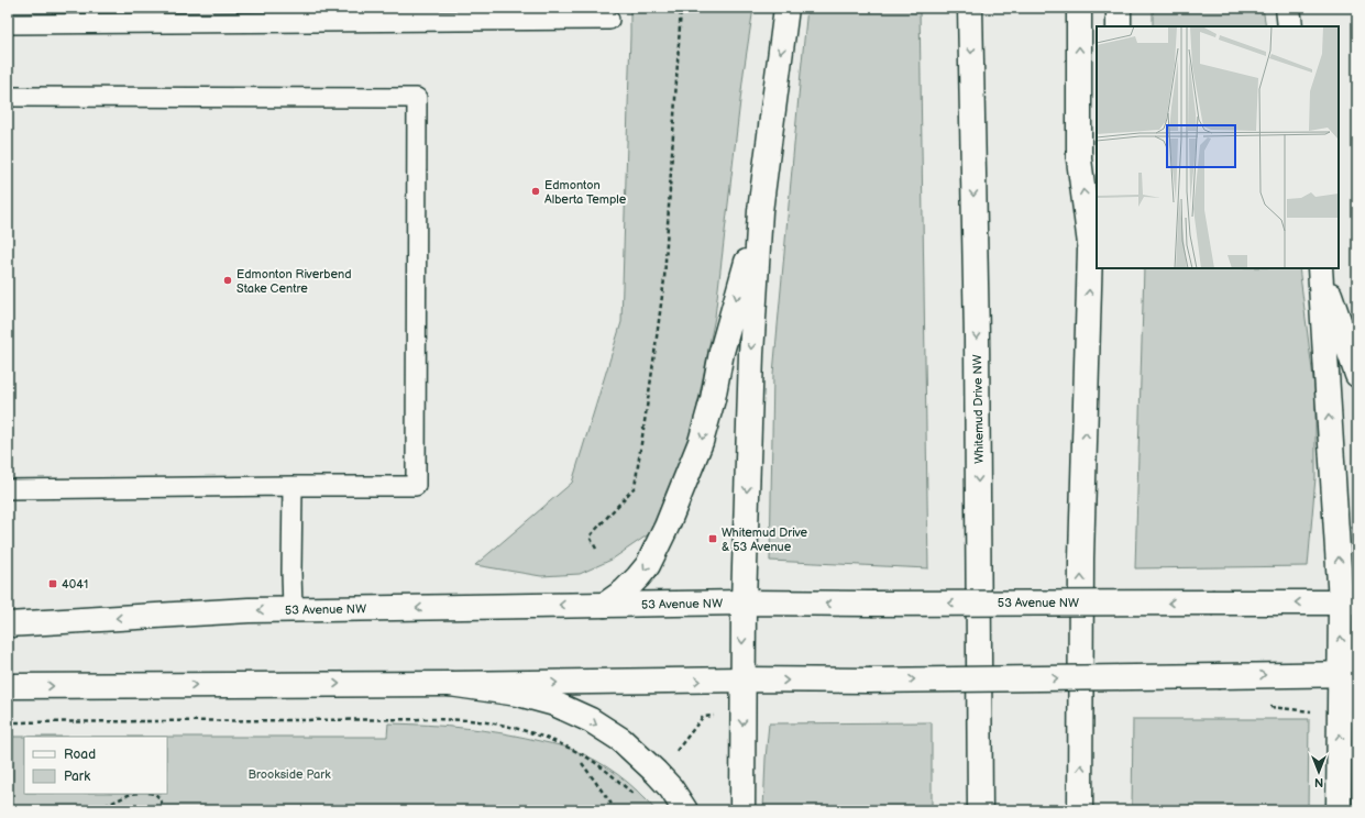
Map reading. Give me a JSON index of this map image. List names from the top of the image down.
{
  "streets": {
    "main road": ["Whitemud Drive NW", "53 Avenue NW"]
  },
  "parks": ["Brookside Park"],
  "places": {
    "other": ["Edmonton Alberta Temple", "Edmonton Riverbend Stake Centre"],
    "transit": ["Whitemud Drive & 53 Avenue", "4041"]
  },
  "legend": ["Road", "Park"],
  "north": "bottom"
}
